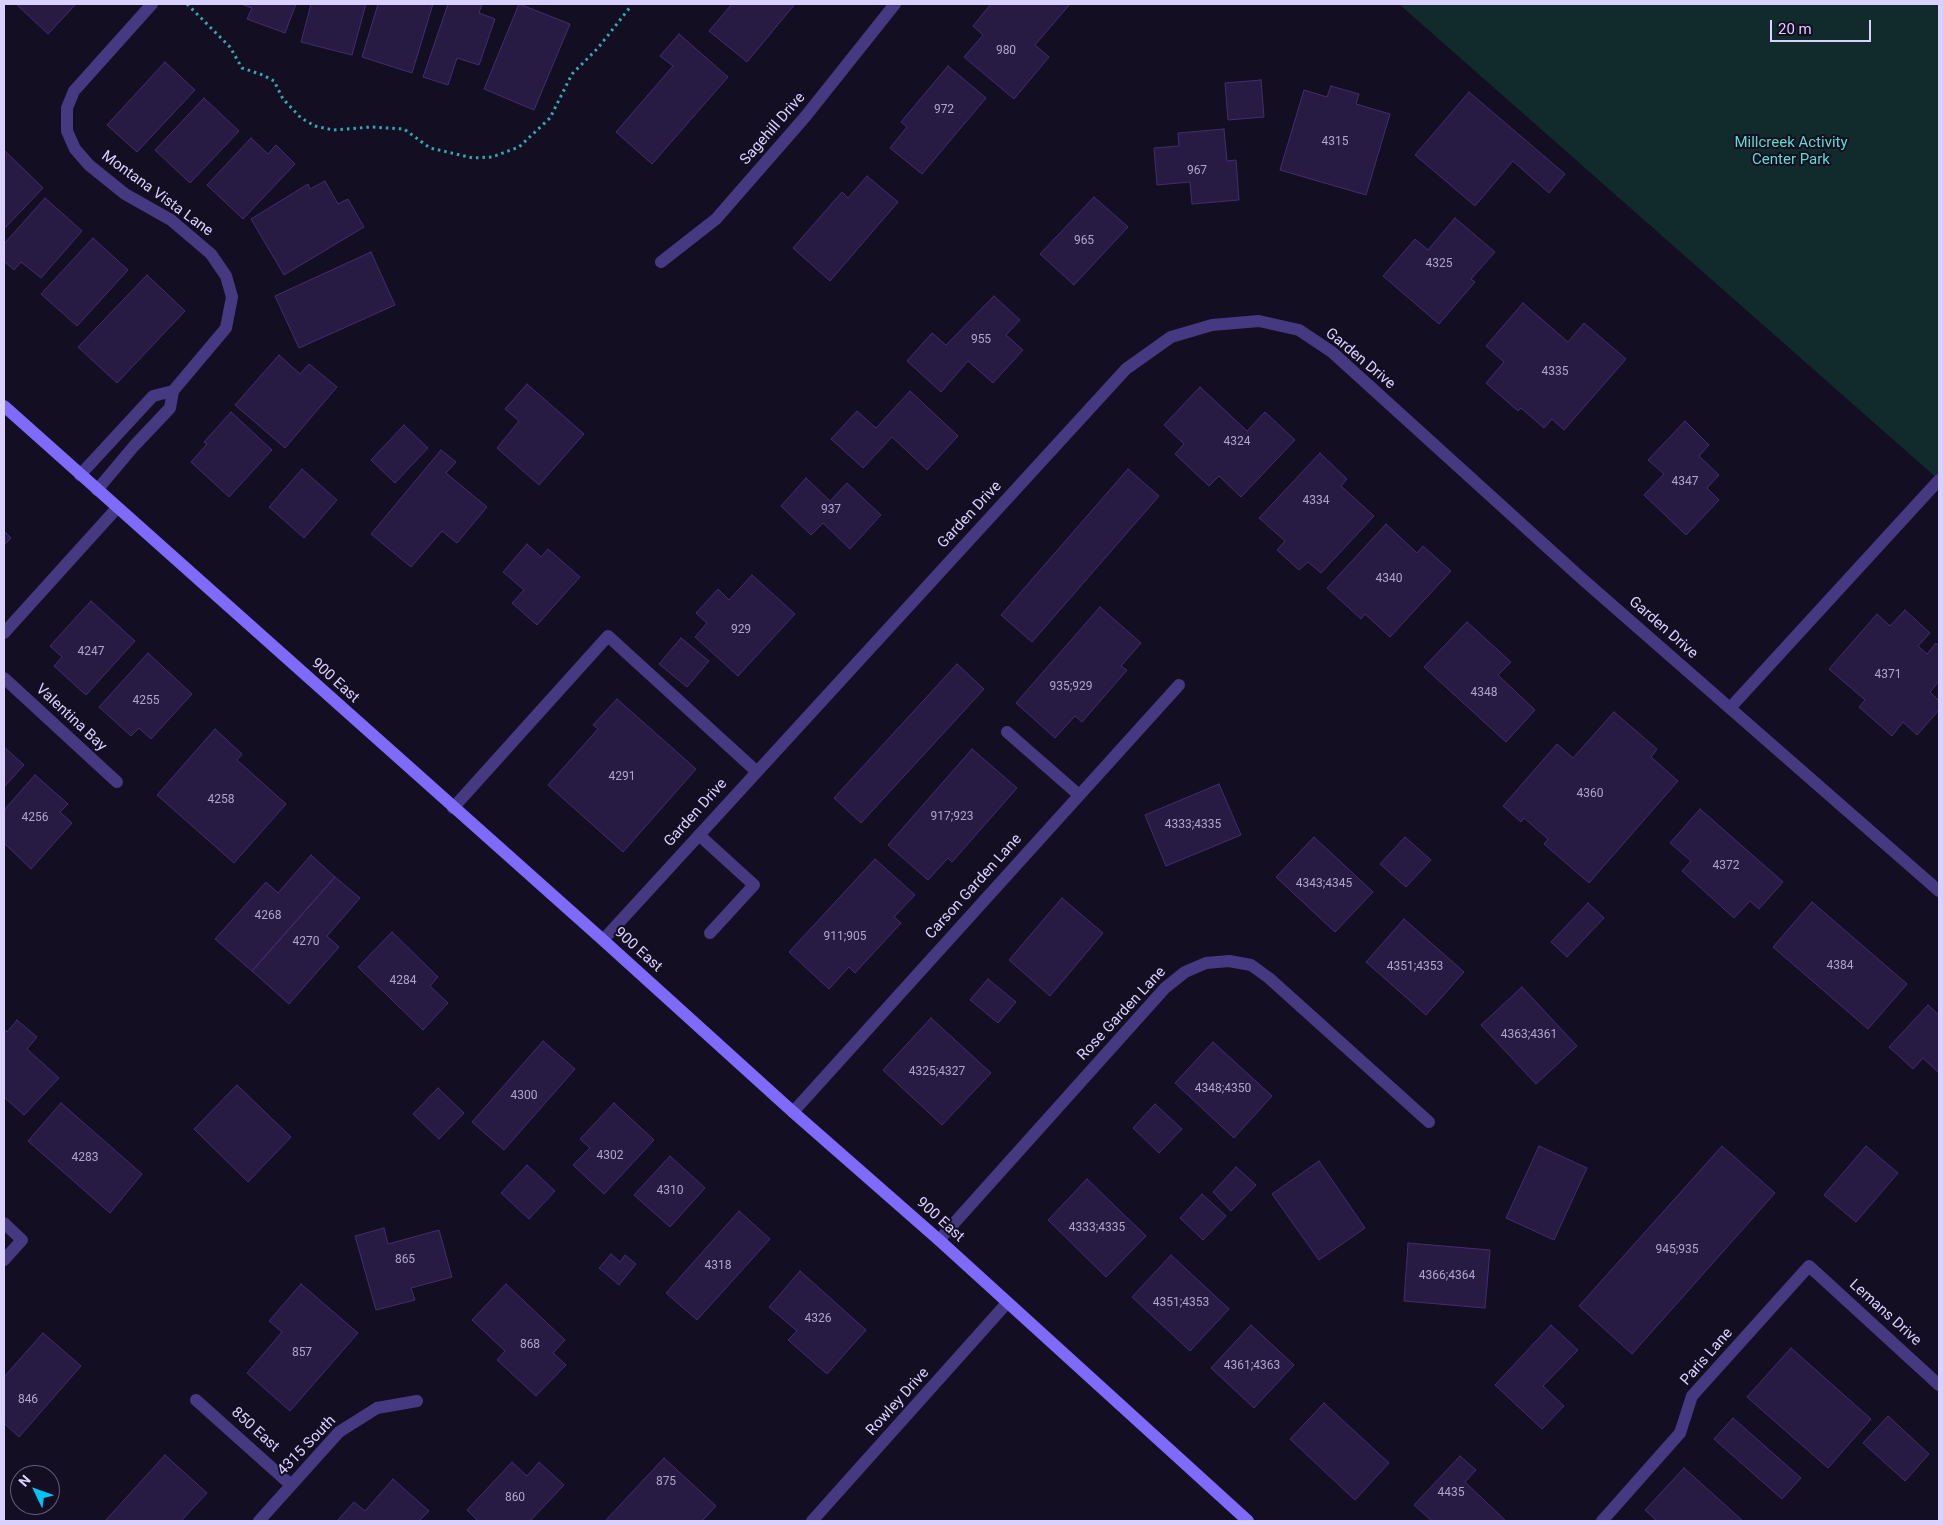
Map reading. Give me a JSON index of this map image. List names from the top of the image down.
{
  "streets": {
    "main road": ["900 East"],
    "street": [
      "Sagehill Drive",
      "Montana Vista Lane",
      "Garden Drive",
      "Valentina Bay",
      "Carson Garden Lane",
      "Rose Garden Lane",
      "Lemans Drive",
      "Paris Lane",
      "Rowley Drive",
      "850 East",
      "4315 South"
    ]
  },
  "crossings": [
    ["Montana Vista Lane", "900 East"],
    ["Garden Drive", "900 East"],
    ["900 East", "Carson Garden Lane"],
    ["900 East", "Rose Garden Lane"],
    ["900 East", "Rowley Drive"],
    ["Lemans Drive", "Paris Lane"],
    ["850 East", "4315 South"]
  ],
  "parks": ["Millcreek Activity Center Park"],
  "house_numbers": [
    "980",
    "972",
    "4315",
    "967",
    "965",
    "4325",
    "955",
    "4335",
    "4324",
    "4347",
    "4334",
    "937",
    "4340",
    "929",
    "4247",
    "4371",
    "935;929",
    "4348",
    "4255",
    "4291",
    "4360",
    "4258",
    "917;923",
    "4256",
    "4333;4335",
    "4372",
    "4343;4345",
    "4268",
    "911;905",
    "4270",
    "4384",
    "4351;4353",
    "4284",
    "4363;4361",
    "4325;4327",
    "4348;4350",
    "4300",
    "4302",
    "4283",
    "4310",
    "4333;4335",
    "945;935",
    "865",
    "4318",
    "4366;4364",
    "4351;4353",
    "4326",
    "868",
    "857",
    "4361;4363",
    "846",
    "875",
    "4435",
    "860"
  ],
  "scale_bar": "20 m",
  "north": "top left"
}
